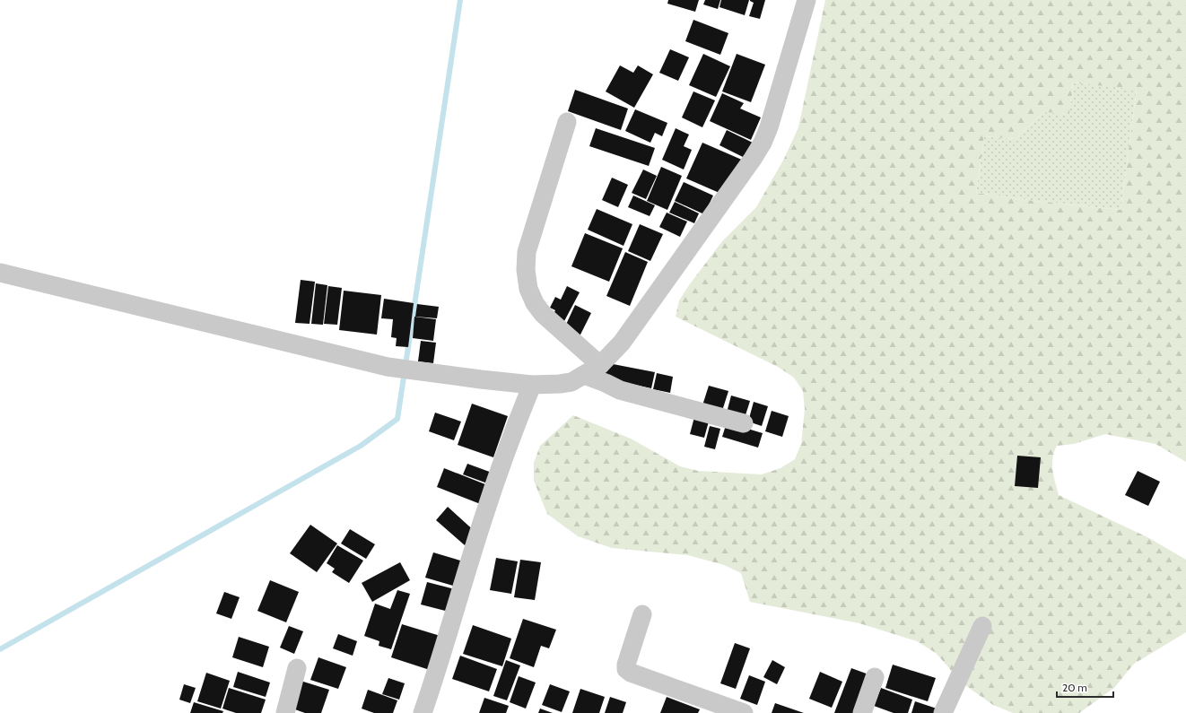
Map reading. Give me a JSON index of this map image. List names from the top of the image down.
{
  "scale_bar": "20 m"
}
